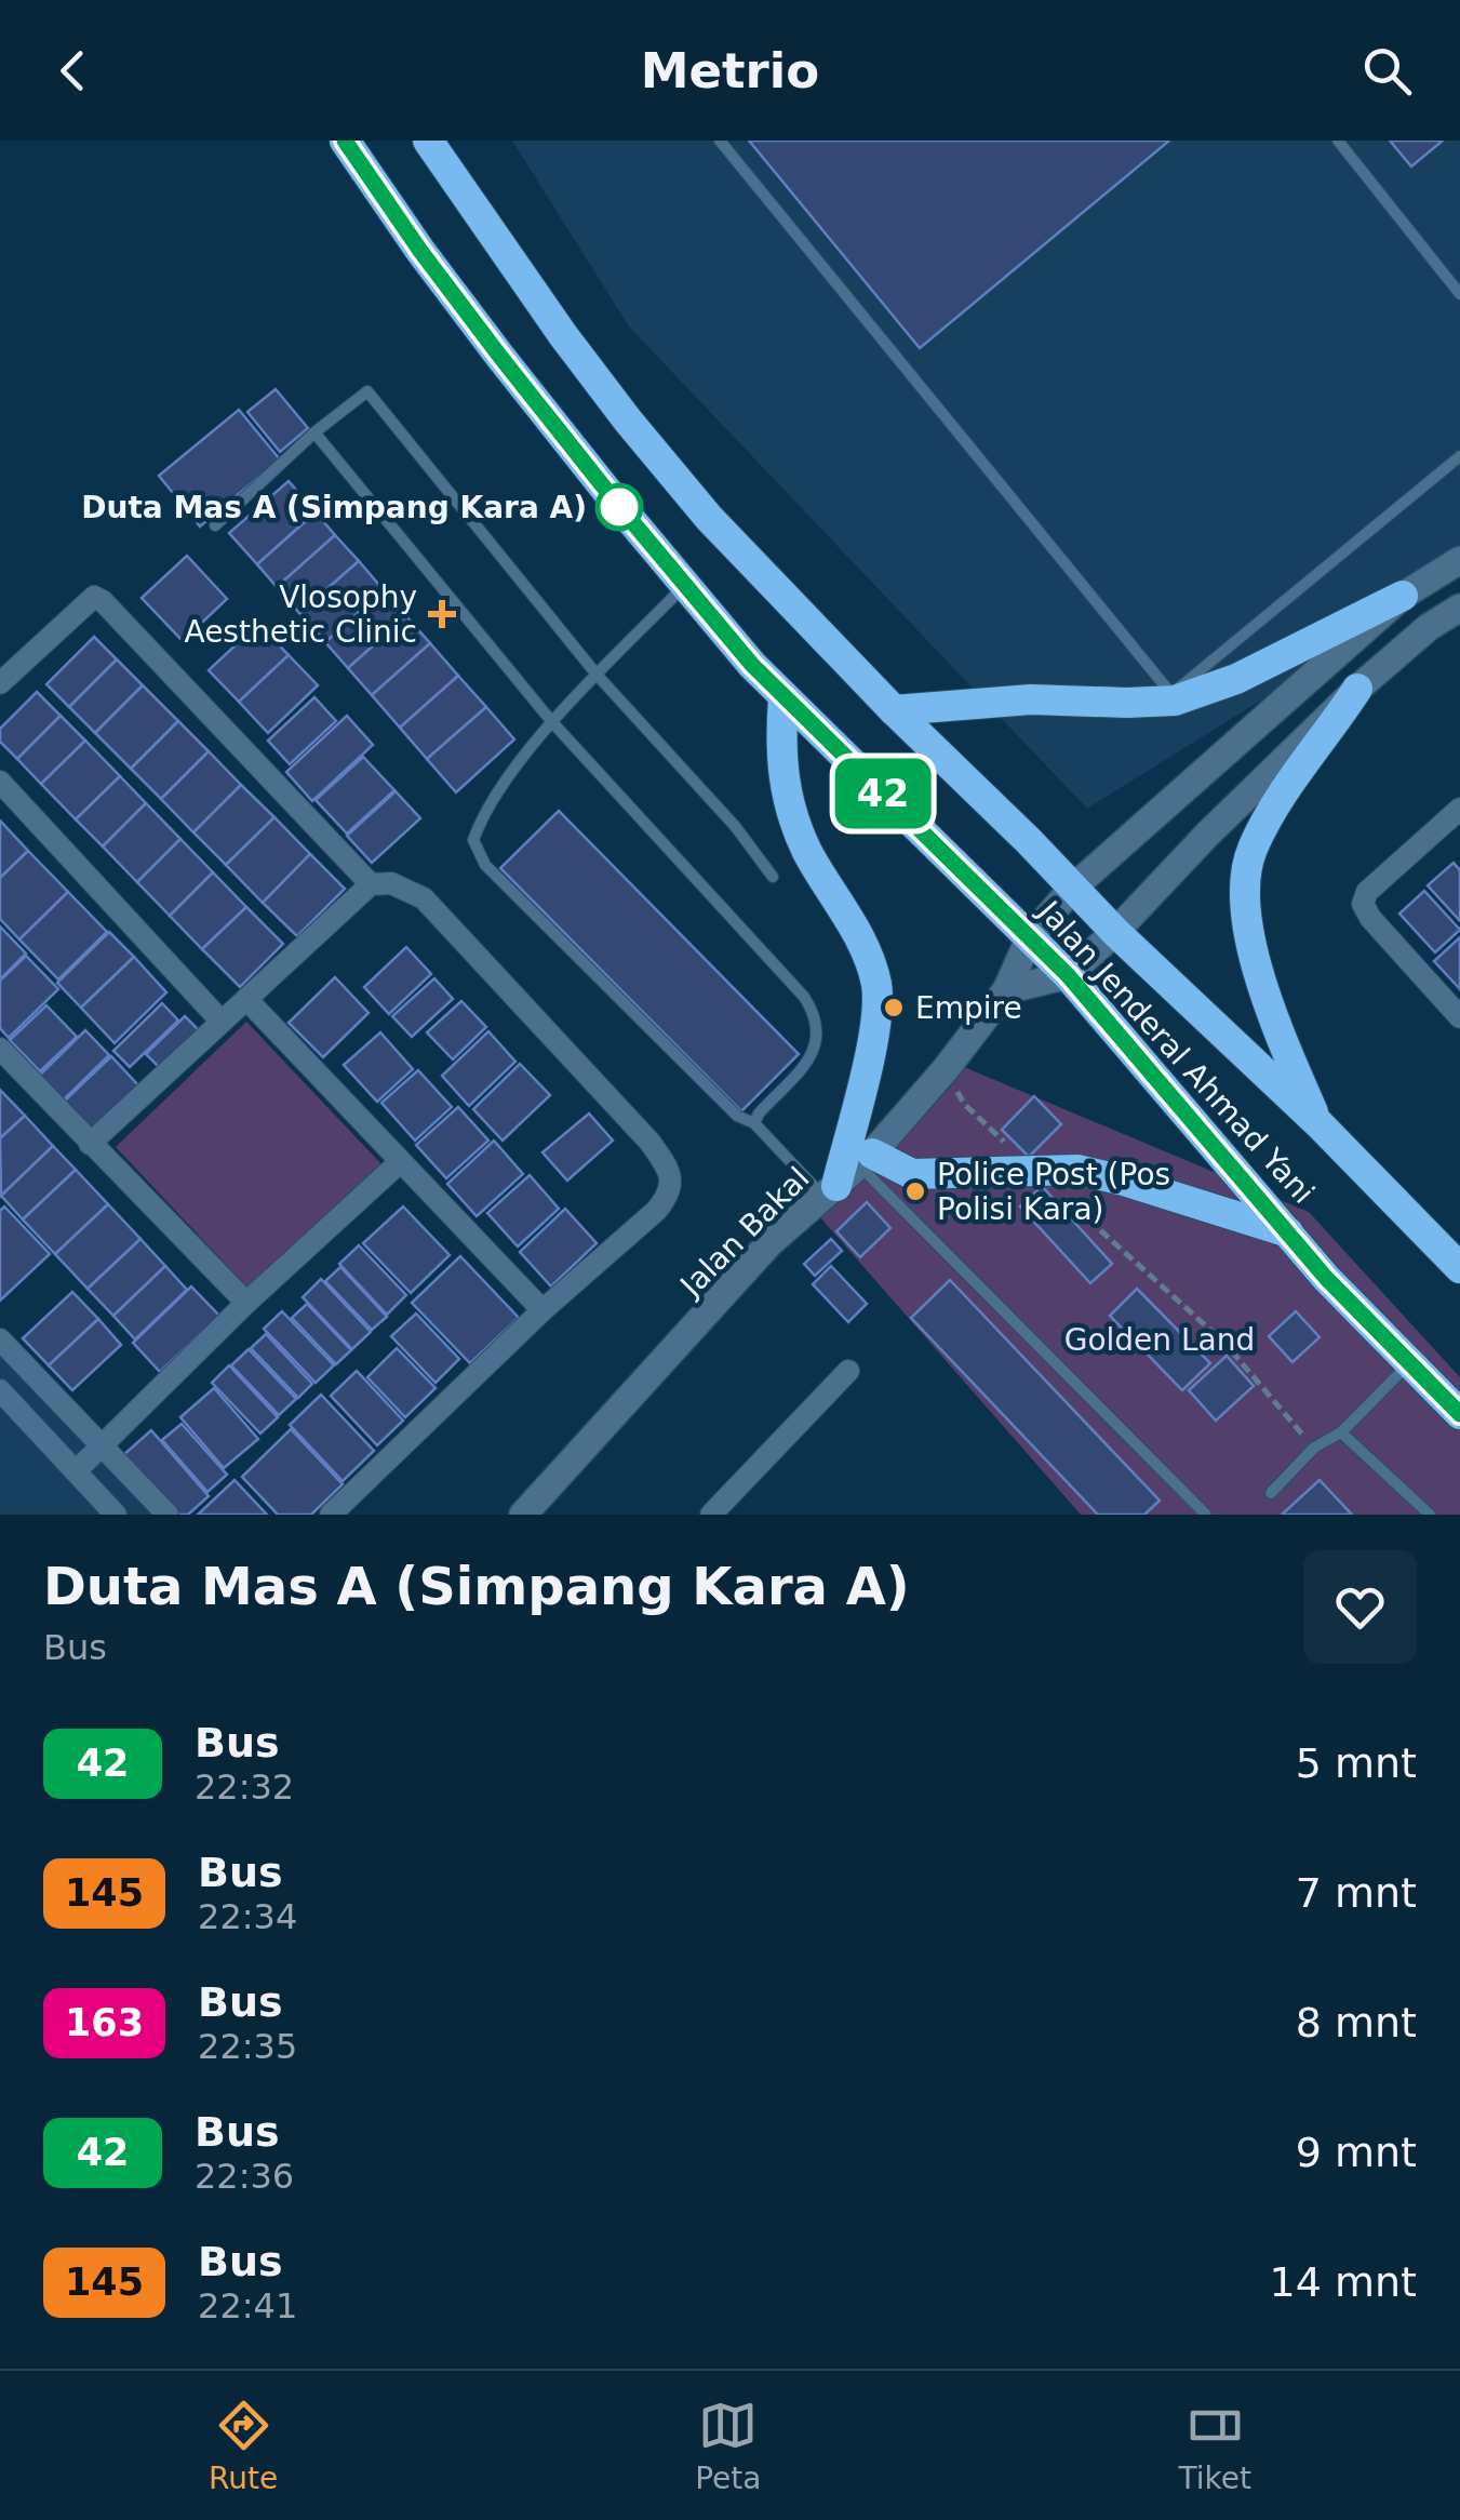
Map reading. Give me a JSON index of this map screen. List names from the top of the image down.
{
  "streets": {
    "highway": ["Jalan Jenderal Ahmad Yani"],
    "street": ["Jalan Bakal"]
  },
  "crossings": [
    ["Jalan Jenderal Ahmad Yani", "Jalan Bakal"]
  ],
  "parks": ["Golden Land"],
  "places": {
    "other": ["Duta Mas A (Simpang Kara A)", "Empire", "Police Post (Pos Polisi Kara)"],
    "health": ["Vlosophy Aesthetic Clinic"]
  },
  "lines": ["bus line 42"],
  "page": {
    "header": "Metrio",
    "on_map": "42",
    "heading": ["Duta Mas A (Simpang Kara A)", "Bus"],
    "list": [
      {
        "mark": "42",
        "name": "Bus",
        "note": "22:32",
        "value": "5 mnt"
      },
      {
        "mark": "145",
        "name": "Bus",
        "note": "22:34",
        "value": "7 mnt"
      },
      {
        "mark": "163",
        "name": "Bus",
        "note": "22:35",
        "value": "8 mnt"
      },
      {
        "mark": "42",
        "name": "Bus",
        "note": "22:36",
        "value": "9 mnt"
      },
      {
        "mark": "145",
        "name": "Bus",
        "note": "22:41",
        "value": "14 mnt"
      }
    ],
    "tabs": ["Rute", "Peta", "Tiket"]
  }
}
